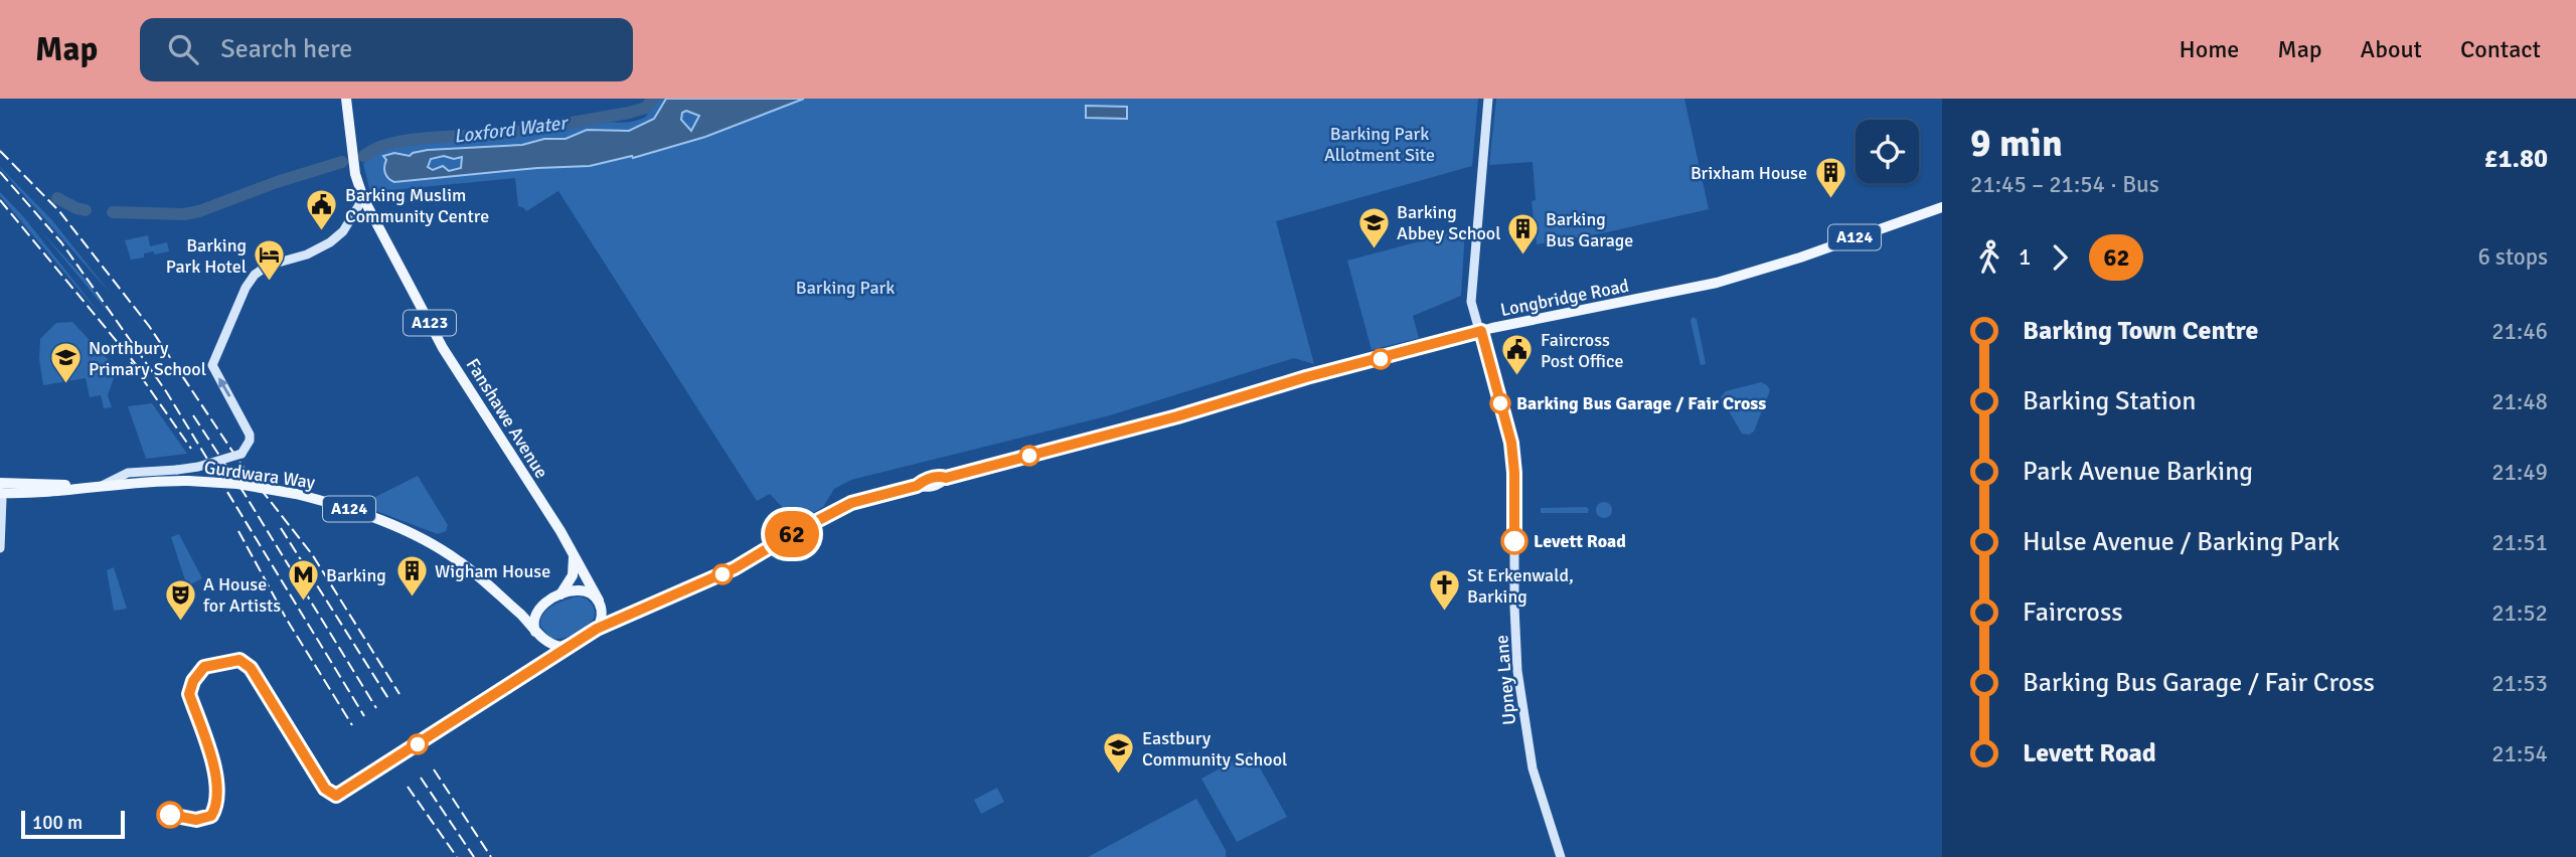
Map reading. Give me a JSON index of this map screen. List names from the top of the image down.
{
  "streets": {
    "main road": [
      "A124",
      "Longbridge Road",
      "A123",
      "Fanshawe Avenue",
      "Gurdwara Way"
    ],
    "street": ["Upney Lane"]
  },
  "crossings": [
    ["Longbridge Road", "Fanshawe Avenue"],
    ["Longbridge Road", "Gurdwara Way"],
    ["Longbridge Road", "Upney Lane"],
    ["A123", "Fanshawe Avenue"],
    ["Fanshawe Avenue", "Gurdwara Way"]
  ],
  "water": ["Loxford Water"],
  "parks": ["Barking Park Allotment Site", "Barking Park"],
  "places": {
    "building": ["Brixham House", "Barking Bus Garage", "Wigham House"],
    "public building": ["Barking Muslim Community Centre", "Faircross Post Office"],
    "school or university": ["Barking Abbey School", "Northbury Primary School", "Eastbury Community School"],
    "hotel": ["Barking Park Hotel"],
    "other": ["Barking Bus Garage / Fair Cross", "Levett Road"],
    "metro station": ["Barking"],
    "church": ["St Erkenwald, Barking"],
    "theatre": ["A House for Artists"]
  },
  "lines": ["bus line 62"],
  "scale_bar": "100 m",
  "page": {
    "header": "Map",
    "search": "Search here",
    "nav": [
      "Home",
      "Map",
      "About",
      "Contact"
    ],
    "on_map": "62",
    "heading": ["9 min", "21:45 – 21:54 · Bus", "£1.80"],
    "legs": ["1", "62", "6 stops"],
    "list": [
      {
        "name": "Barking Town Centre",
        "value": "21:46"
      },
      {
        "name": "Barking Station",
        "value": "21:48"
      },
      {
        "name": "Park Avenue Barking",
        "value": "21:49"
      },
      {
        "name": "Hulse Avenue / Barking Park",
        "value": "21:51"
      },
      {
        "name": "Faircross",
        "value": "21:52"
      },
      {
        "name": "Barking Bus Garage / Fair Cross",
        "value": "21:53"
      },
      {
        "name": "Levett Road",
        "value": "21:54"
      }
    ],
    "scale": "100 m"
  }
}
